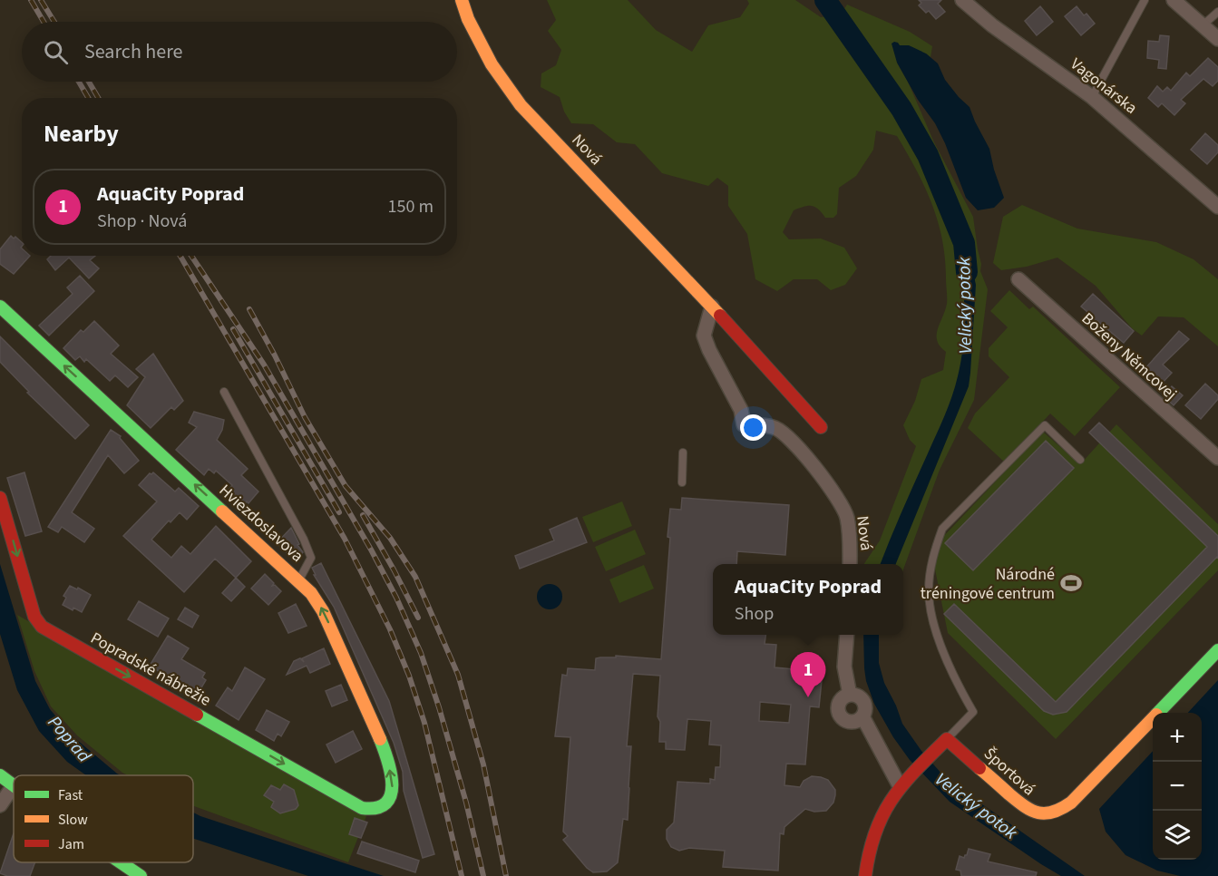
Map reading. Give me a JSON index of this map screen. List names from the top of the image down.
{
  "streets": {
    "street": [
      "Vagonárska",
      "Nová",
      "Boženy Němcovej",
      "Hviezdoslavova",
      "Popradské nábrežie",
      "Športová"
    ]
  },
  "crossings": [
    ["Hviezdoslavova", "Popradské nábrežie"]
  ],
  "one_way": ["Hviezdoslavova", "Popradské nábrežie"],
  "water": ["Velický potok", "Poprad"],
  "places": {
    "sports": ["Národné tréningové centrum"]
  },
  "legend": ["Fast", "Slow", "Jam"],
  "page": {
    "search": "Search here",
    "heading": "Nearby",
    "list": [
      {
        "mark": "1",
        "name": "AquaCity Poprad",
        "note": "Shop · Nová",
        "value": "150 m"
      }
    ],
    "popup": ["AquaCity Poprad", "Shop"],
    "pins": "1",
    "map_buttons": ["+", "−"]
  }
}
